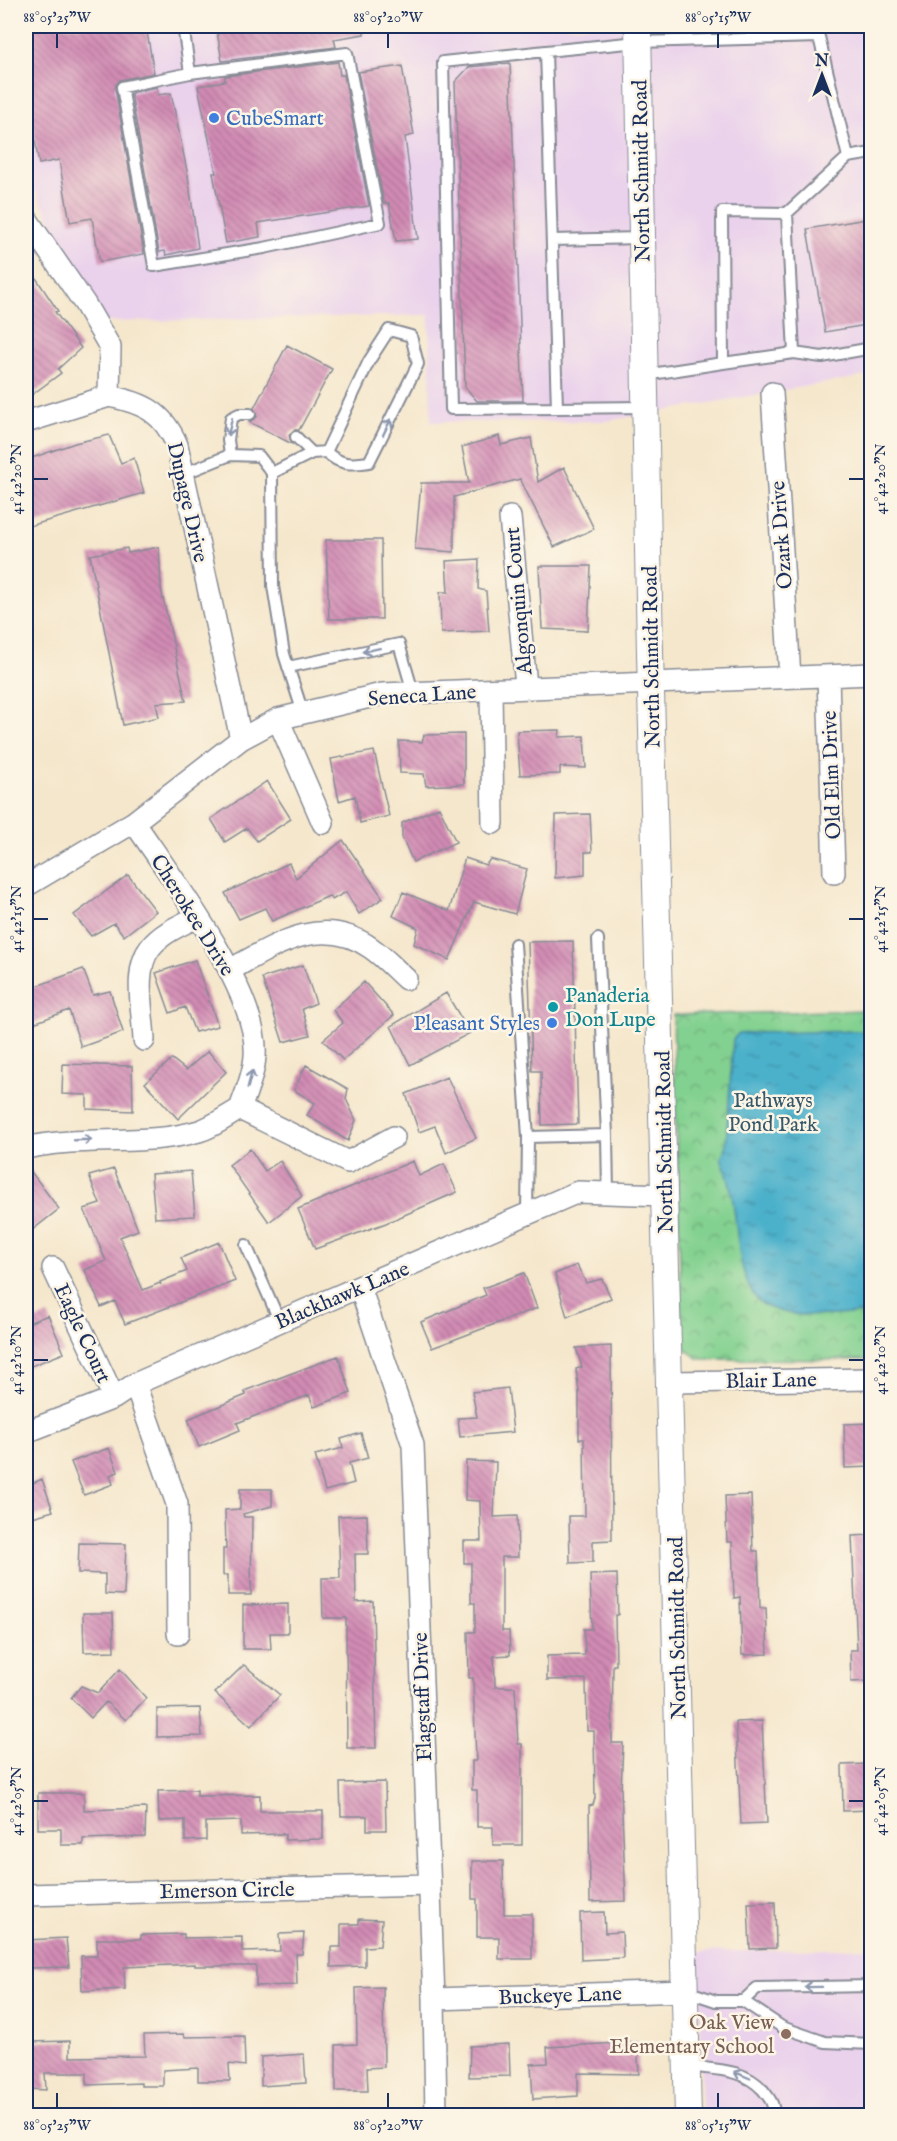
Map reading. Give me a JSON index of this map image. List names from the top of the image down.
{
  "streets": {
    "street": [
      "North Schmidt Road",
      "Dupage Drive",
      "Ozark Drive",
      "Algonquin Court",
      "Seneca Lane",
      "Old Elm Drive",
      "Cherokee Drive",
      "Blackhawk Lane",
      "Eagle Court",
      "Blair Lane",
      "Flagstaff Drive",
      "Emerson Circle",
      "Buckeye Lane"
    ]
  },
  "crossings": [
    ["North Schmidt Road", "Seneca Lane"],
    ["North Schmidt Road", "Blackhawk Lane"],
    ["North Schmidt Road", "Blair Lane"],
    ["North Schmidt Road", "Buckeye Lane"],
    ["Dupage Drive", "Seneca Lane"],
    ["Ozark Drive", "Seneca Lane"],
    ["Algonquin Court", "Seneca Lane"],
    ["Seneca Lane", "Old Elm Drive"],
    ["Seneca Lane", "Cherokee Drive"],
    ["Blackhawk Lane", "Eagle Court"],
    ["Blackhawk Lane", "Flagstaff Drive"],
    ["Flagstaff Drive", "Emerson Circle"],
    ["Flagstaff Drive", "Buckeye Lane"]
  ],
  "one_way": ["Cherokee Drive"],
  "parks": ["Pathways Pond Park"],
  "places": [
    "CubeSmart",
    "Panaderia Don Lupe",
    "Pleasant Styles",
    "Oak View Elementary School"
  ],
  "north": "top",
  "coordinates": [
    "88°05'25\"W",
    "88°05'20\"W",
    "88°05'15\"W",
    "41°42'20\"N",
    "41°42'15\"N",
    "41°42'10\"N",
    "41°42'05\"N"
  ]
}
